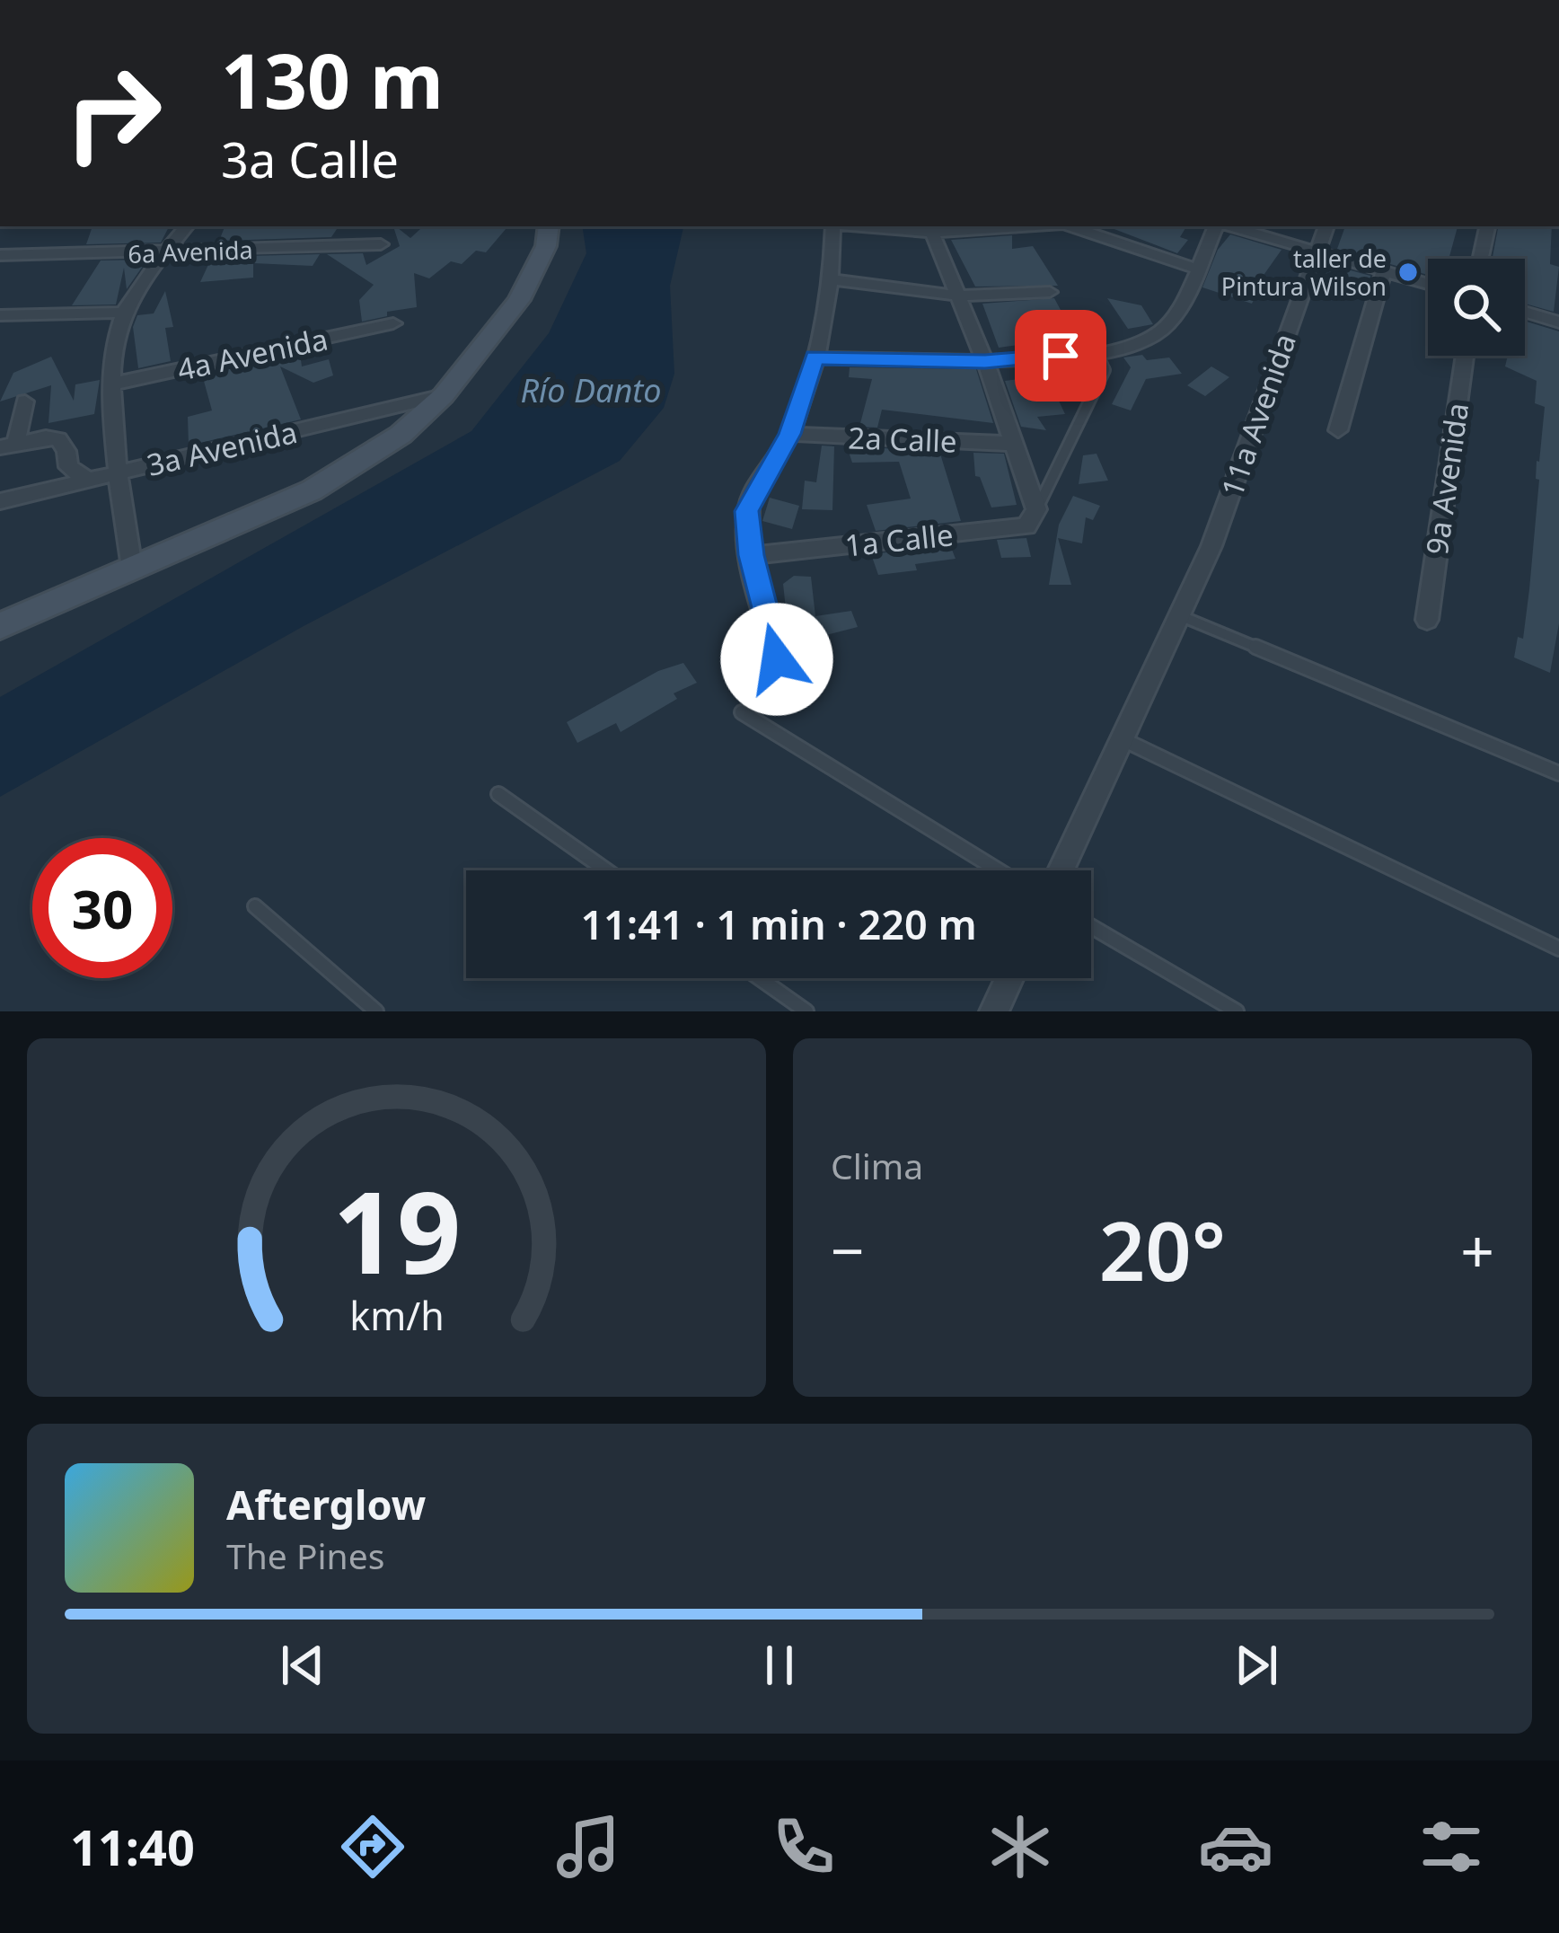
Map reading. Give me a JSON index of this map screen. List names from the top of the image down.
{
  "streets": {
    "street": [
      "6a Avenida",
      "4a Avenida",
      "11a Avenida",
      "2a Calle",
      "3a Avenida",
      "9a Avenida",
      "1a Calle"
    ]
  },
  "water": ["Río Danto"],
  "places": ["taller de Pintura Wilson"],
  "page": {
    "turn": ["130 m", "3a Calle"],
    "limit": "30",
    "trip": "11:41 · 1 min · 220 m",
    "tile": "Clima",
    "heat": ["−", "20°", "+"],
    "song": ["Afterglow", "The Pines"],
    "tabs": "11:40",
    "gauge": ["19", "km/h"]
  }
}
